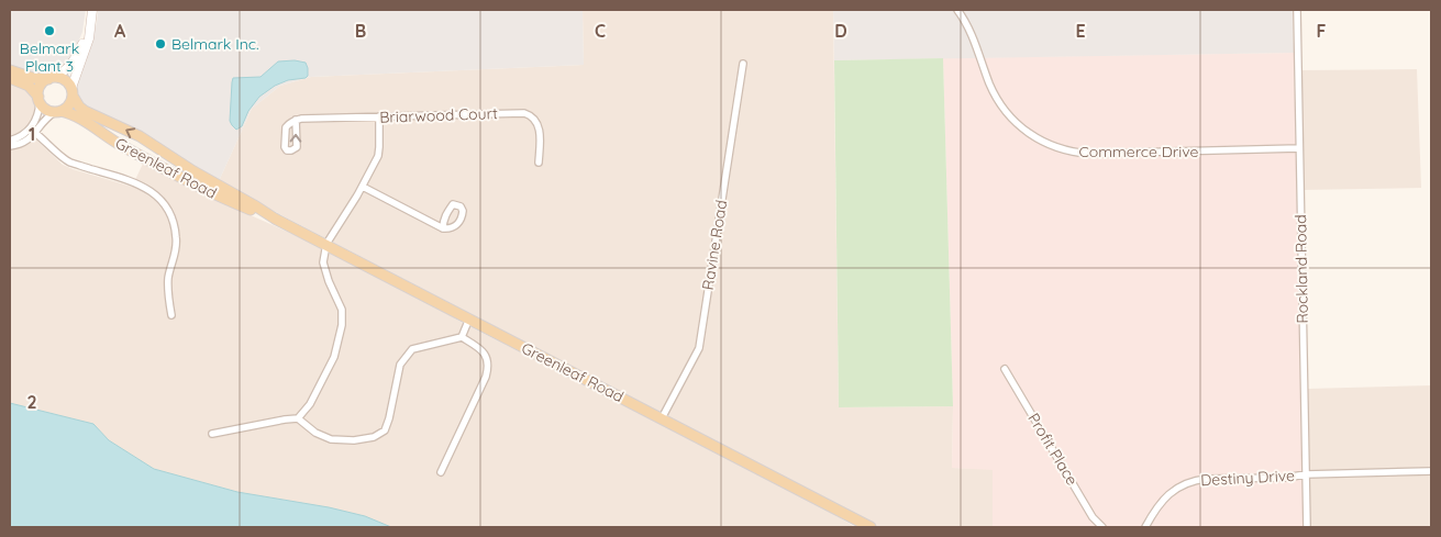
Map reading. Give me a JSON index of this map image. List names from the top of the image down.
{
  "streets": {
    "main road": ["Greenleaf Road"],
    "street": [
      "Briarwood Court",
      "Commerce Drive",
      "Ravine Road",
      "Rockland Road",
      "Profit Place",
      "Destiny Drive"
    ]
  },
  "crossings": [
    ["Commerce Drive", "Rockland Road"],
    ["Greenleaf Road", "Ravine Road"],
    ["Rockland Road", "Destiny Drive"]
  ],
  "places": ["Belmark Plant 3", "Belmark Inc."],
  "grid": {
    "columns": [
      "A",
      "B",
      "C",
      "D",
      "E",
      "F"
    ],
    "rows": ["1", "2"]
  }
}
